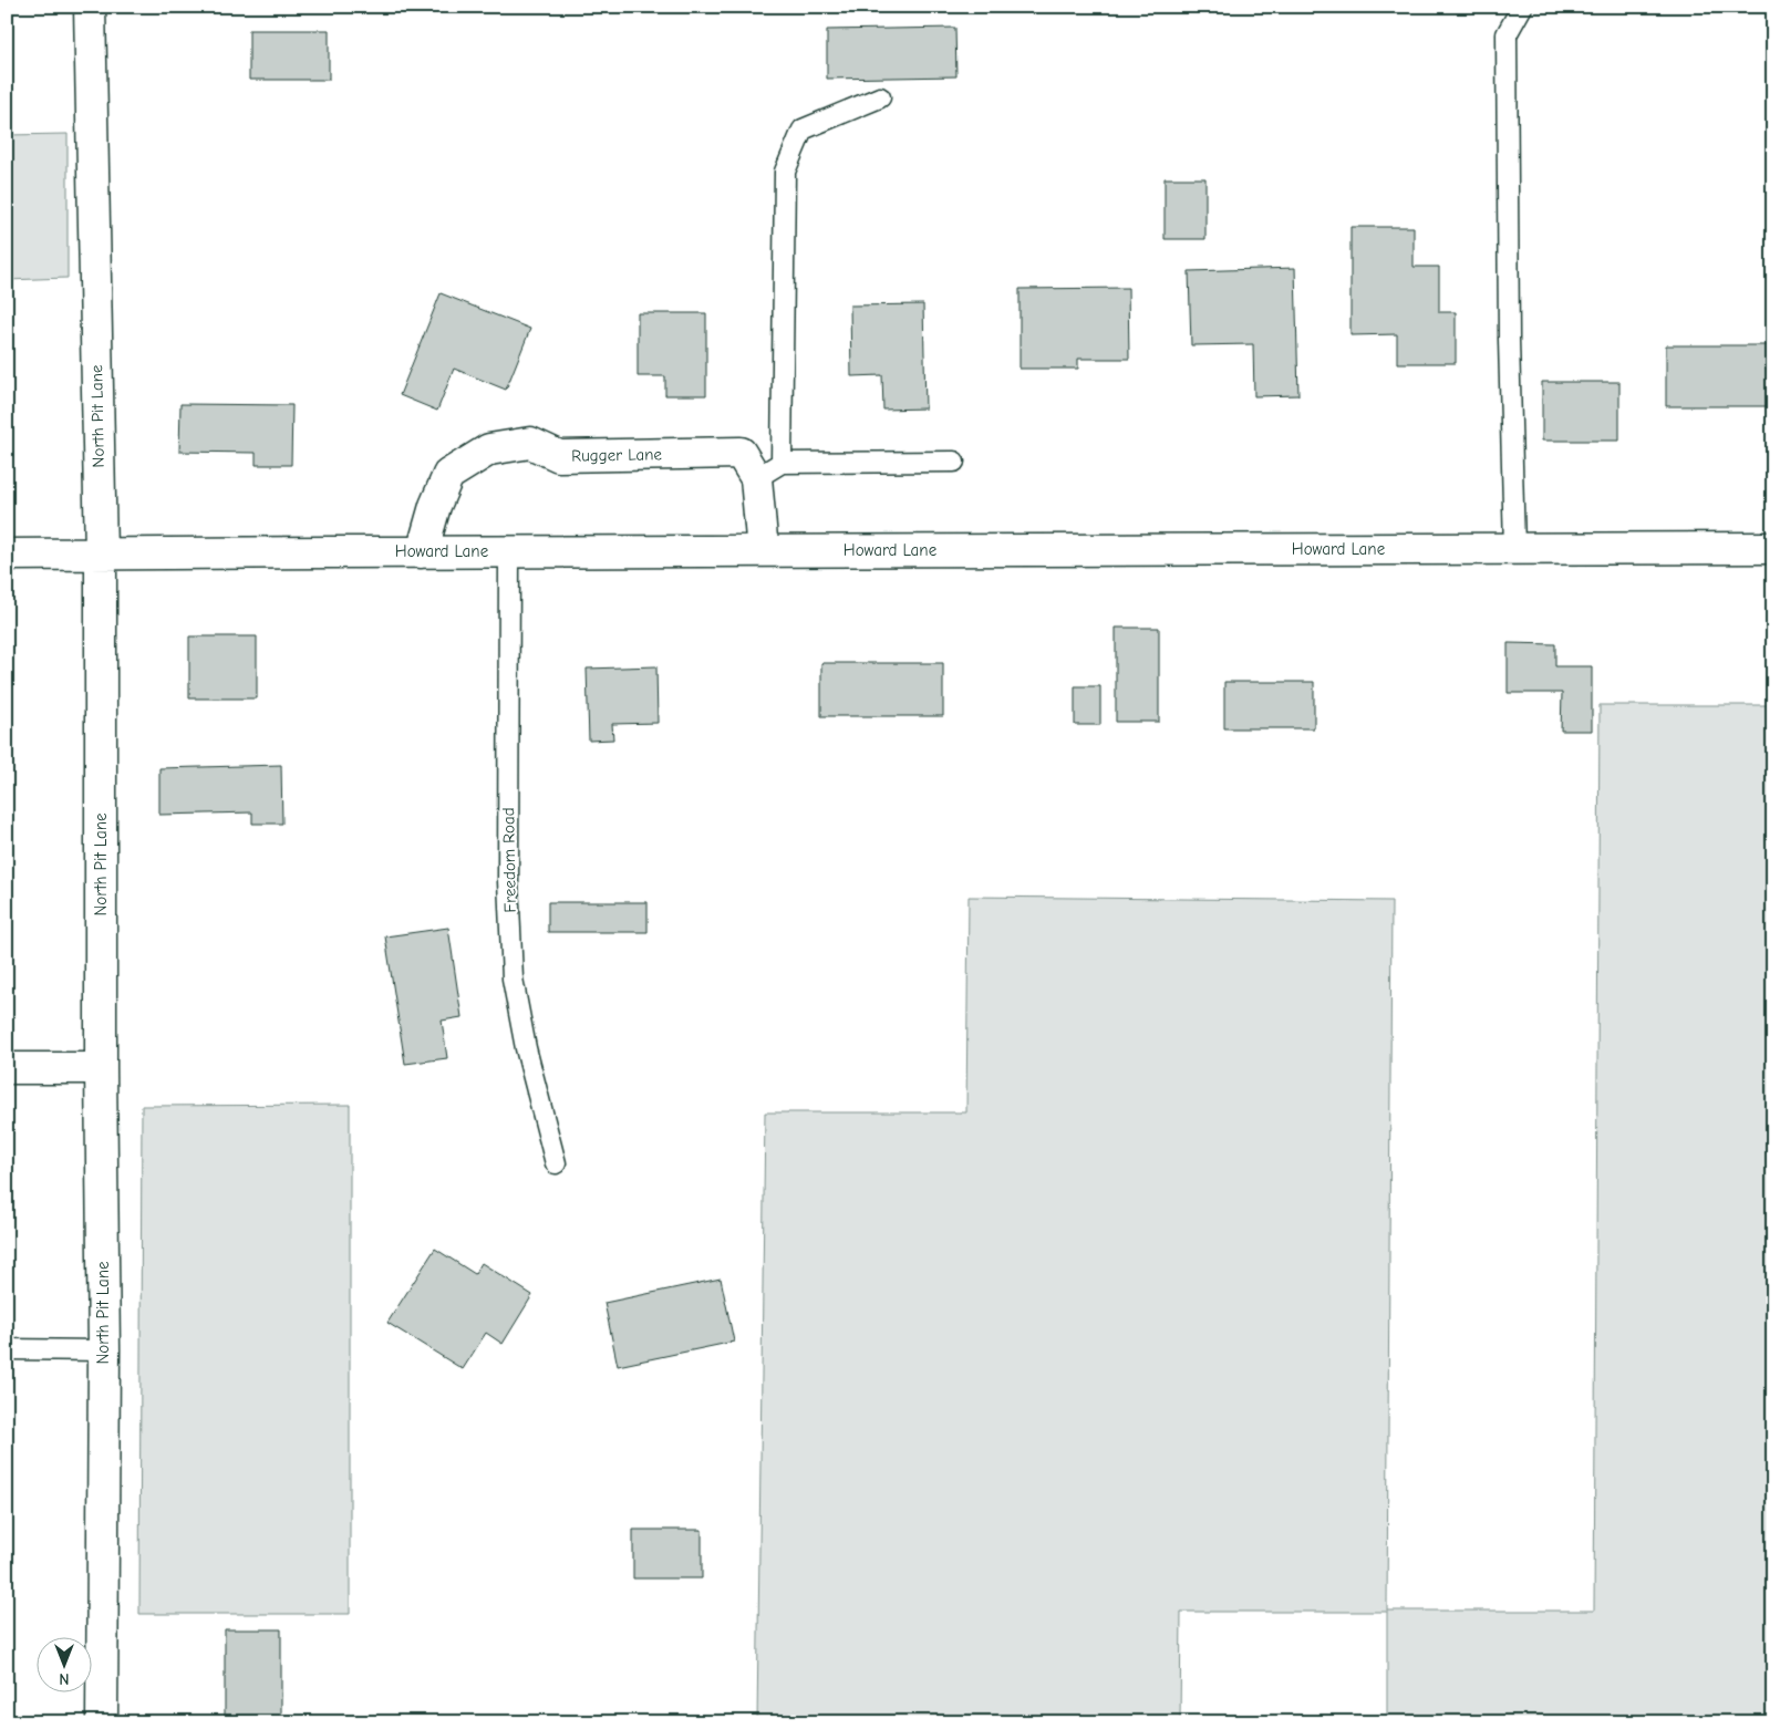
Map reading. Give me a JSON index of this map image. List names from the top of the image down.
{
  "streets": {
    "street": ["North Pit Lane", "Rugger Lane", "Howard Lane"],
    "lane": ["Freedom Road"]
  },
  "crossings": [
    ["North Pit Lane", "Howard Lane"],
    ["Rugger Lane", "Howard Lane"],
    ["Howard Lane", "Freedom Road"]
  ],
  "north": "bottom"
}
